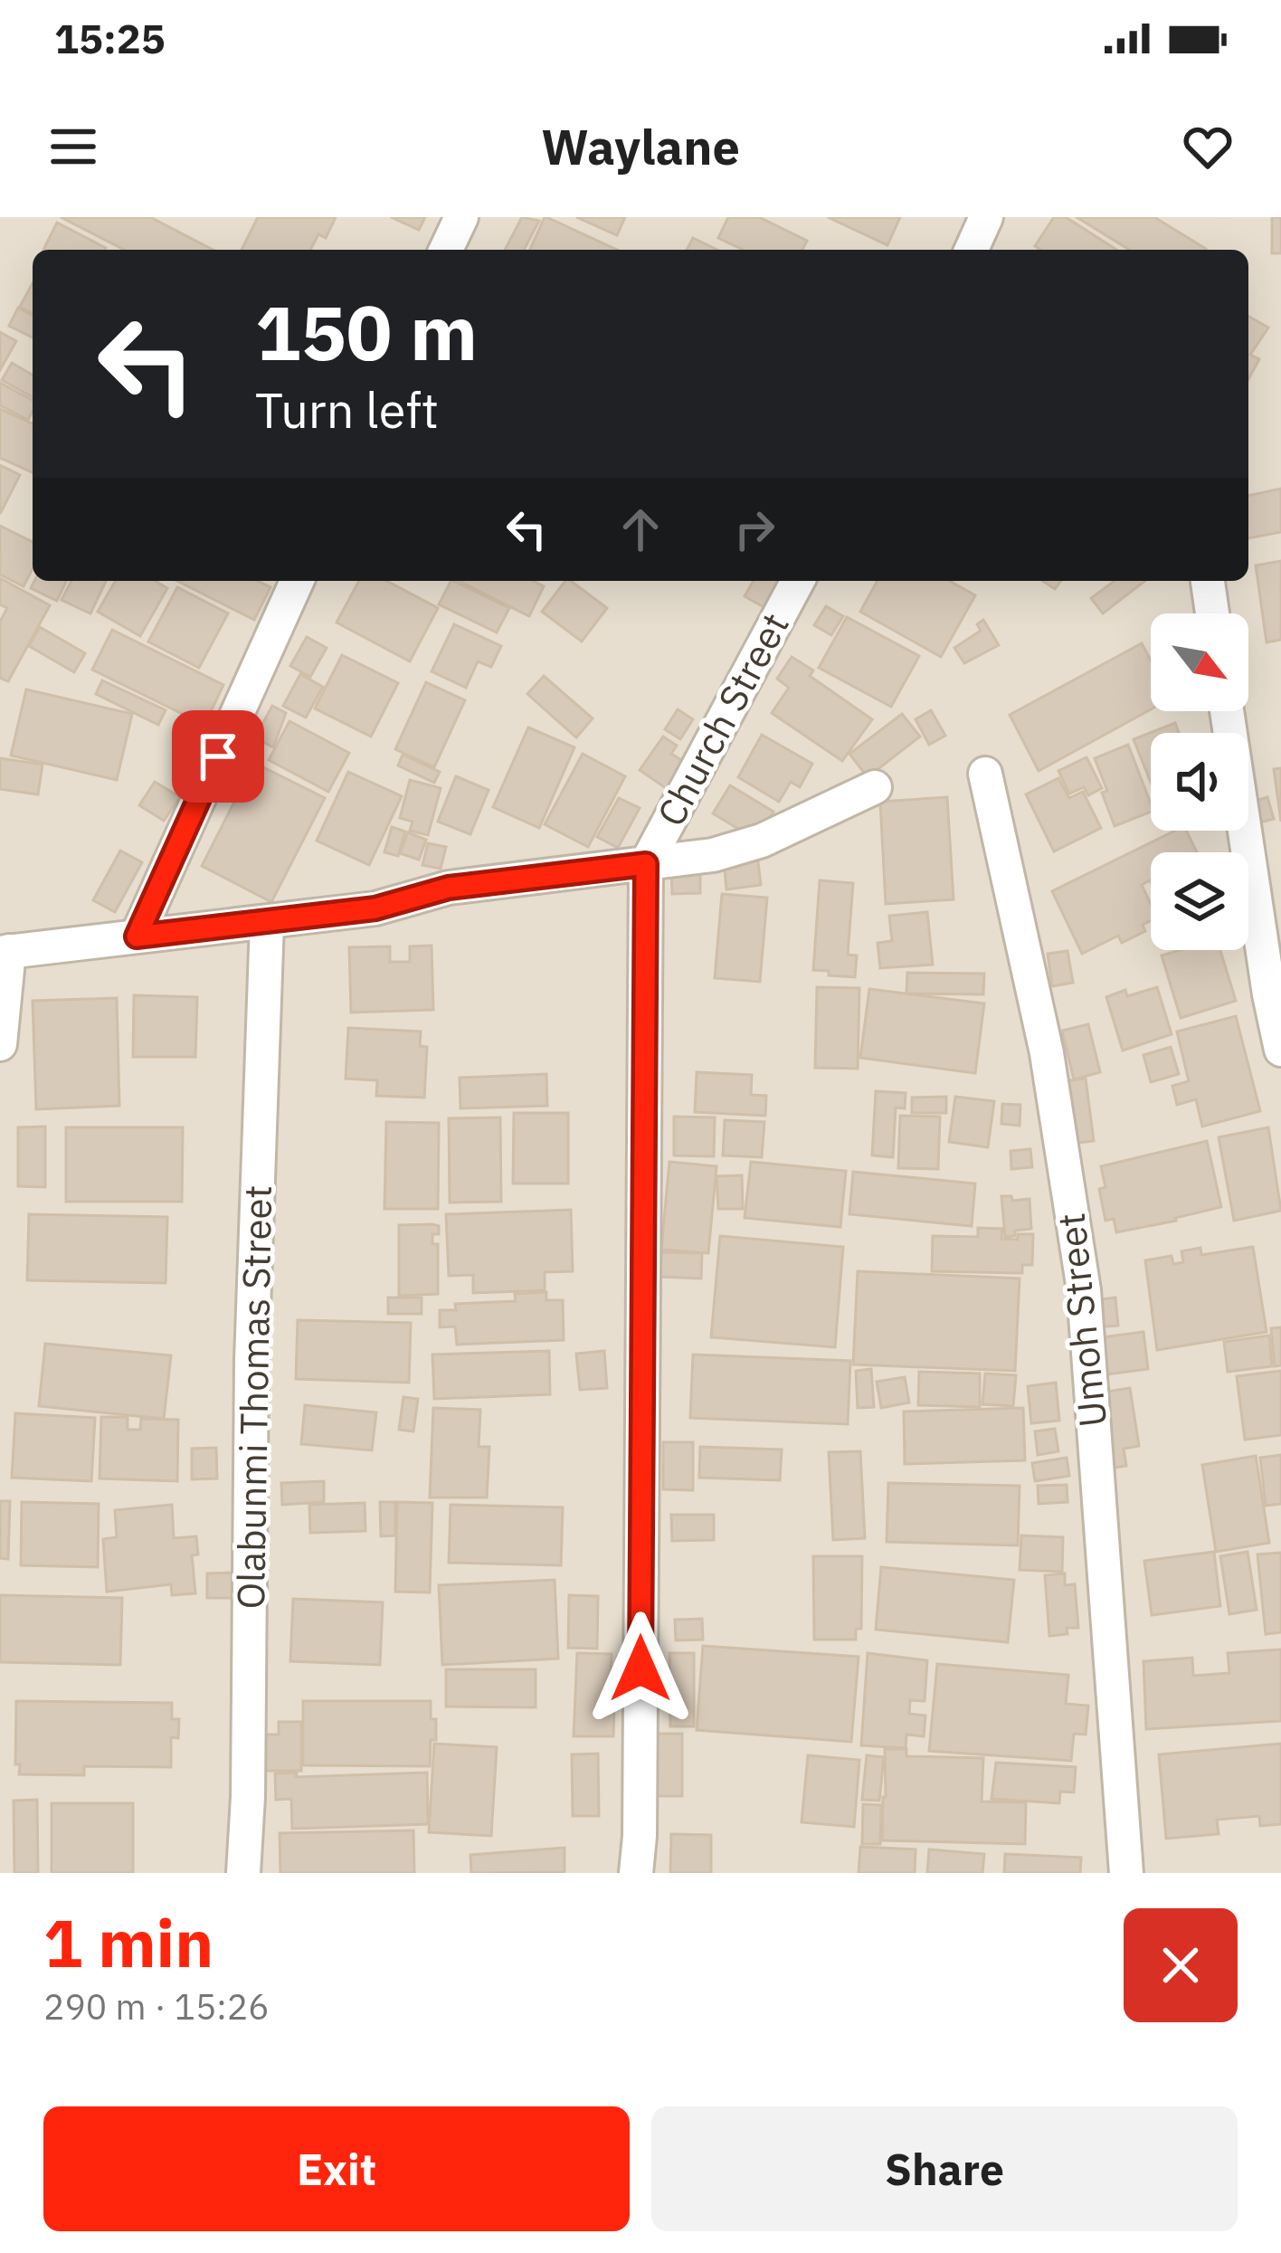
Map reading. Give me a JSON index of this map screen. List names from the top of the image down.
{
  "streets": {
    "street": ["Church Street", "Umoh Street", "Olabunmi Thomas Street"]
  },
  "north": "bottom right",
  "page": {
    "status": "15:25",
    "header": "Waylane",
    "turn": ["150 m", "Turn left"],
    "heading": ["1 min", "290 m · 15:26"],
    "buttons": ["Exit", "Share"]
  }
}
